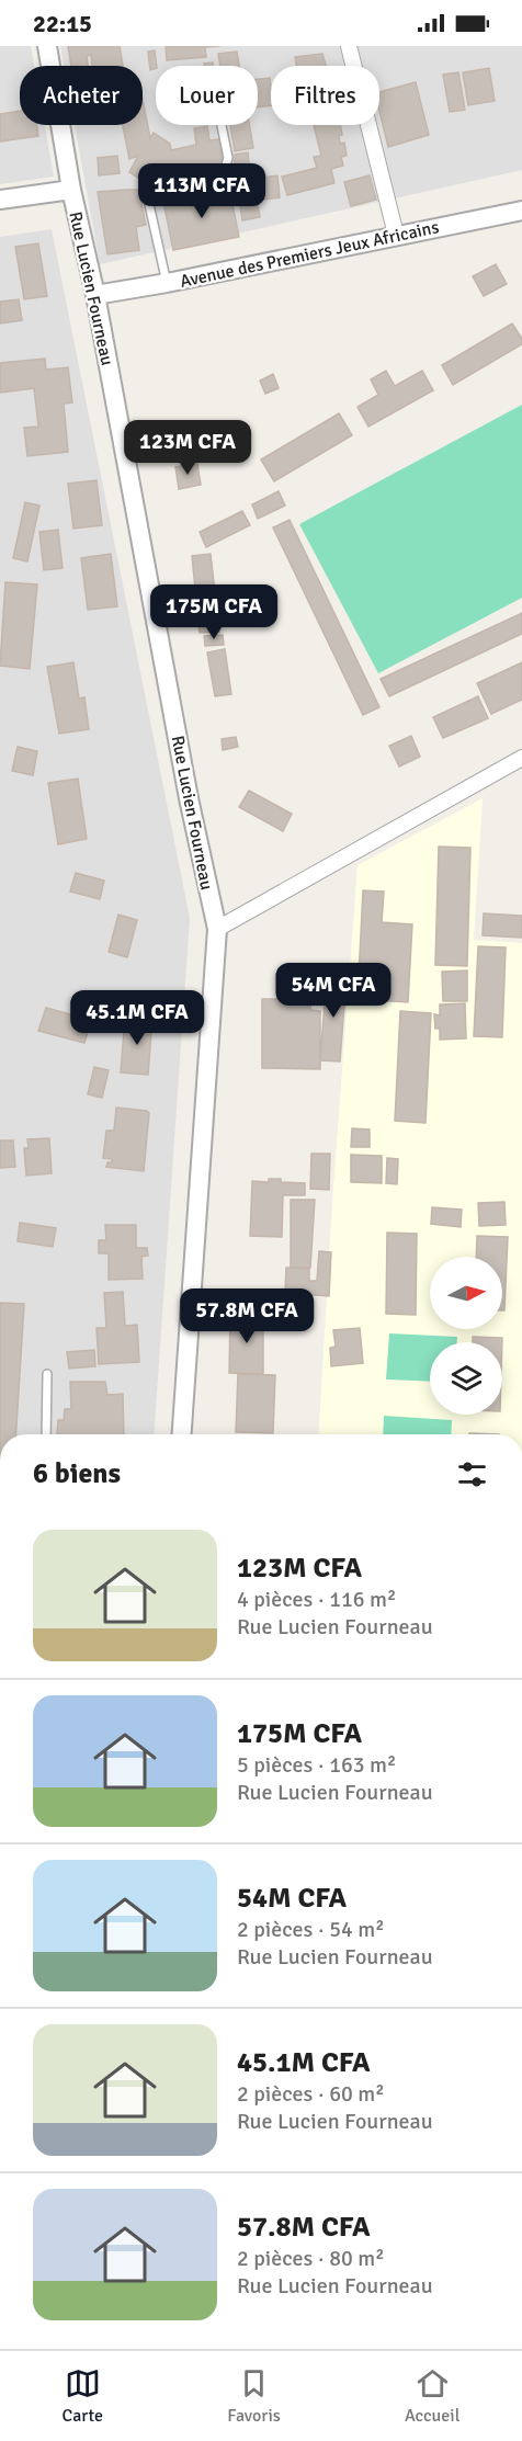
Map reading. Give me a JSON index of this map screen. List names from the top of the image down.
{
  "streets": {
    "street": ["Avenue des Premiers Jeux Africains", "Rue Lucien Fourneau"]
  },
  "crossings": [
    ["Avenue des Premiers Jeux Africains", "Rue Lucien Fourneau"]
  ],
  "north": "right",
  "page": {
    "status": "22:15",
    "chip": ["Acheter", "Louer", "Filtres"],
    "price": [
      "113M CFA",
      "123M CFA",
      "175M CFA",
      "54M CFA",
      "45.1M CFA",
      "57.8M CFA"
    ],
    "heading": "6 biens",
    "list": [
      {
        "name": "123M CFA",
        "note": "4 pièces · 116 m² · Rue Lucien Fourneau"
      },
      {
        "name": "175M CFA",
        "note": "5 pièces · 163 m² · Rue Lucien Fourneau"
      },
      {
        "name": "54M CFA",
        "note": "2 pièces · 54 m² · Rue Lucien Fourneau"
      },
      {
        "name": "45.1M CFA",
        "note": "2 pièces · 60 m² · Rue Lucien Fourneau"
      },
      {
        "name": "57.8M CFA",
        "note": "2 pièces · 80 m² · Rue Lucien Fourneau"
      }
    ],
    "tabs": ["Carte", "Favoris", "Accueil"]
  }
}
